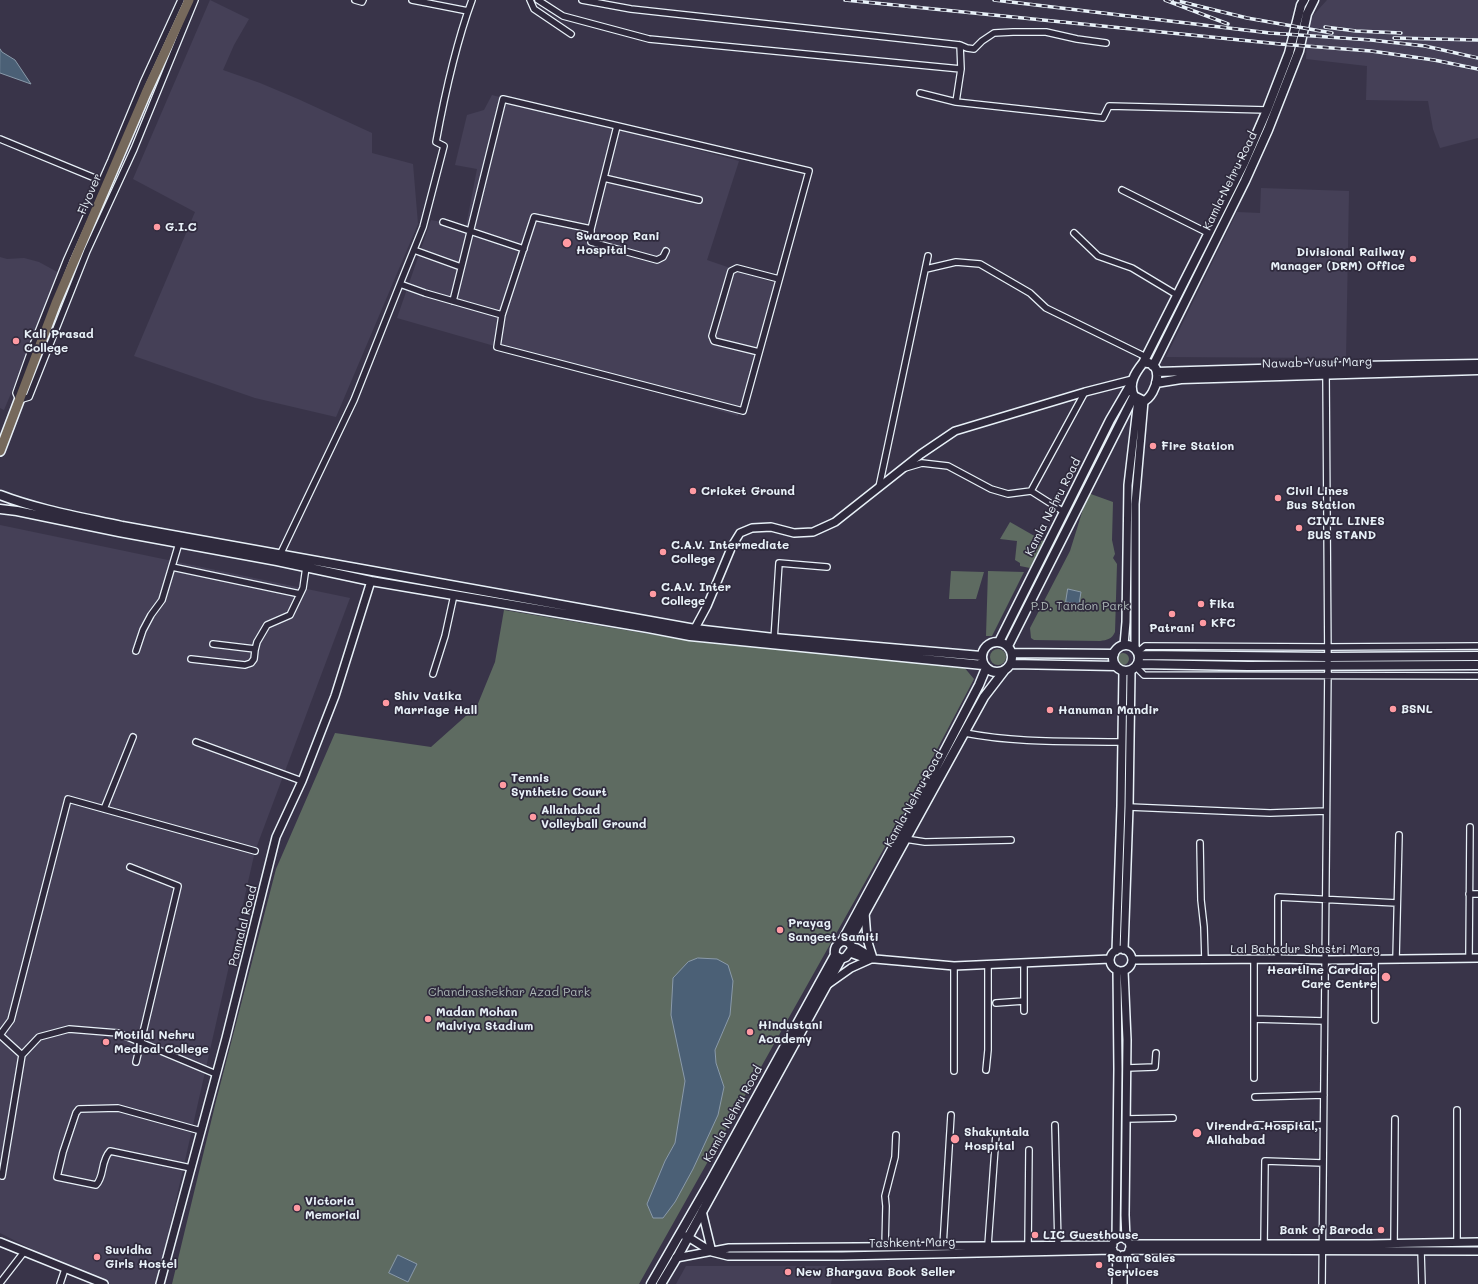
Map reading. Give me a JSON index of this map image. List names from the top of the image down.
{
  "streets": {
    "main road": ["Kamla Nehru Road", "Flyover", "Nawab Yusuf Marg"],
    "street": ["Pannalal Road", "Lal Bahadur Shastri Marg", "Tashkent Marg"]
  },
  "crossings": [
    ["Kamla Nehru Road", "Nawab Yusuf Marg"],
    ["Kamla Nehru Road", "Tashkent Marg"]
  ],
  "parks": ["P.D. Tandon Park", "Chandrashekhar Azad Park"],
  "places": [
    "G.I.C",
    "Swaroop Rani Hospital",
    "Divisional Railway Manager (DRM) Office",
    "Kali Prasad College",
    "Fire Station",
    "Cricket Ground",
    "Civil Lines Bus Station",
    "CIVIL LINES BUS STAND",
    "C.A.V. Intermediate College",
    "C.A.V. Inter College",
    "Fika",
    "Patrani",
    "KFC",
    "Shiv Vatika Marriage Hall",
    "BSNL",
    "Hanuman Mandir",
    "Tennis Synthetic Court",
    "Allahabad Volleyball Ground",
    "Prayag Sangeet Samiti",
    "Heartline Cardiac Care Centre",
    "Madan Mohan Malviya Stadium",
    "Hindustani Academy",
    "Motilal Nehru Medical College",
    "Virendra Hospital, Allahabad",
    "Shakuntala Hospital",
    "Victoria Memorial",
    "Bank of Baroda",
    "LIC Guesthouse",
    "Suvidha Girls Hostel",
    "Rama Sales Services",
    "New Bhargava Book Seller"
  ]
}
